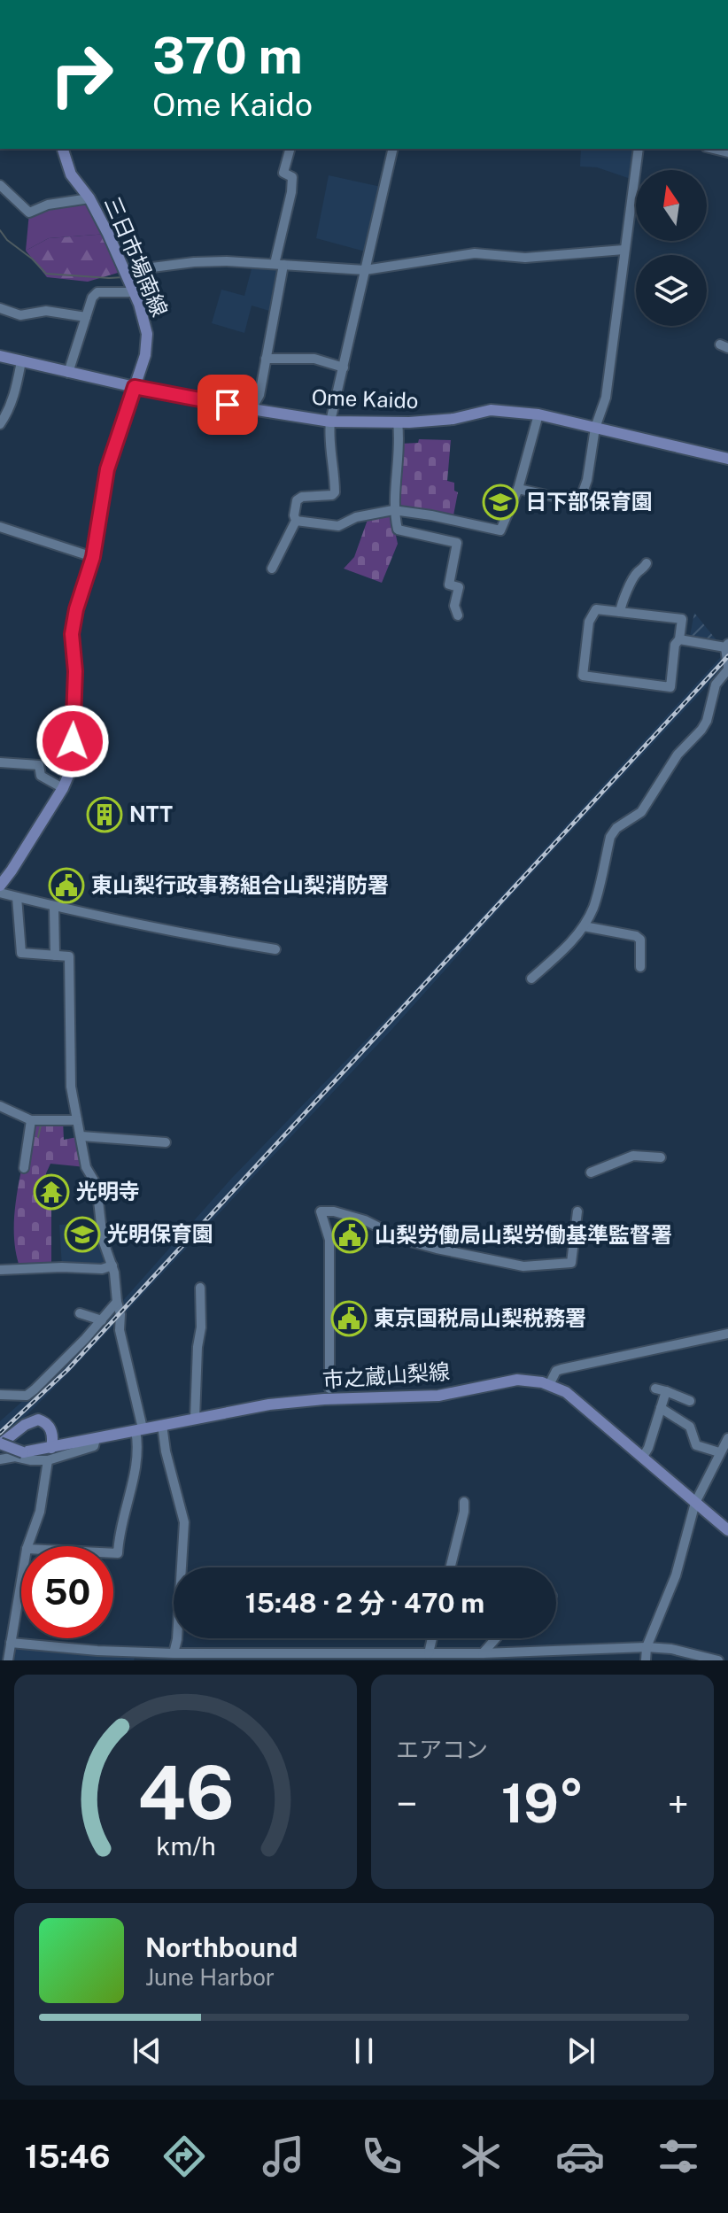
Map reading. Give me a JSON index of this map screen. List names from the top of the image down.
{
  "streets": {
    "main road": ["三日市場南線", "Ome Kaido", "市之蔵山梨線"]
  },
  "crossings": [
    ["三日市場南線", "Ome Kaido"]
  ],
  "places": {
    "school or university": ["日下部保育園", "光明保育園"],
    "building": ["NTT"],
    "public building": ["東山梨行政事務組合山梨消防署", "山梨労働局山梨労働基準監督署", "東京国税局山梨税務署"],
    "temple": ["光明寺"]
  },
  "north": "top",
  "page": {
    "turn": ["370 m", "Ome Kaido"],
    "limit": "50",
    "trip": "15:48 · 2 分 · 470 m",
    "tile": "エアコン",
    "heat": ["−", "19°", "+"],
    "song": ["Northbound", "June Harbor"],
    "tabs": "15:46",
    "gauge": ["46", "km/h"]
  }
}
